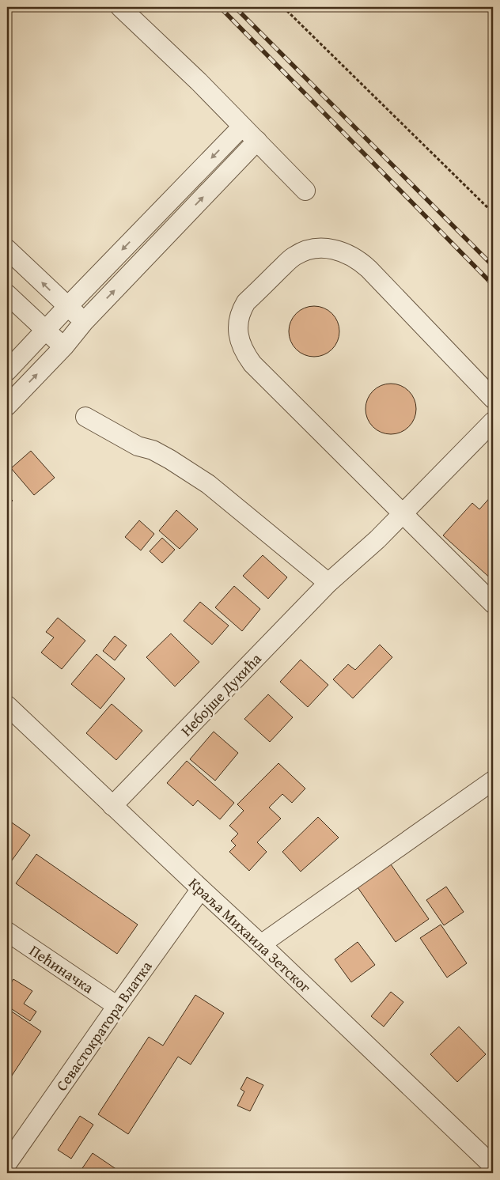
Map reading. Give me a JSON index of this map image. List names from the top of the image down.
{
  "streets": {
    "street": [
      "Небојше Дукића",
      "Краља Михаила Зетског",
      "Пећиначка",
      "Севастократора Влатка"
    ]
  },
  "crossings": [
    ["Небојше Дукића", "Краља Михаила Зетског"],
    ["Краља Михаила Зетског", "Севастократора Влатка"],
    ["Пећиначка", "Севастократора Влатка"]
  ]
}
